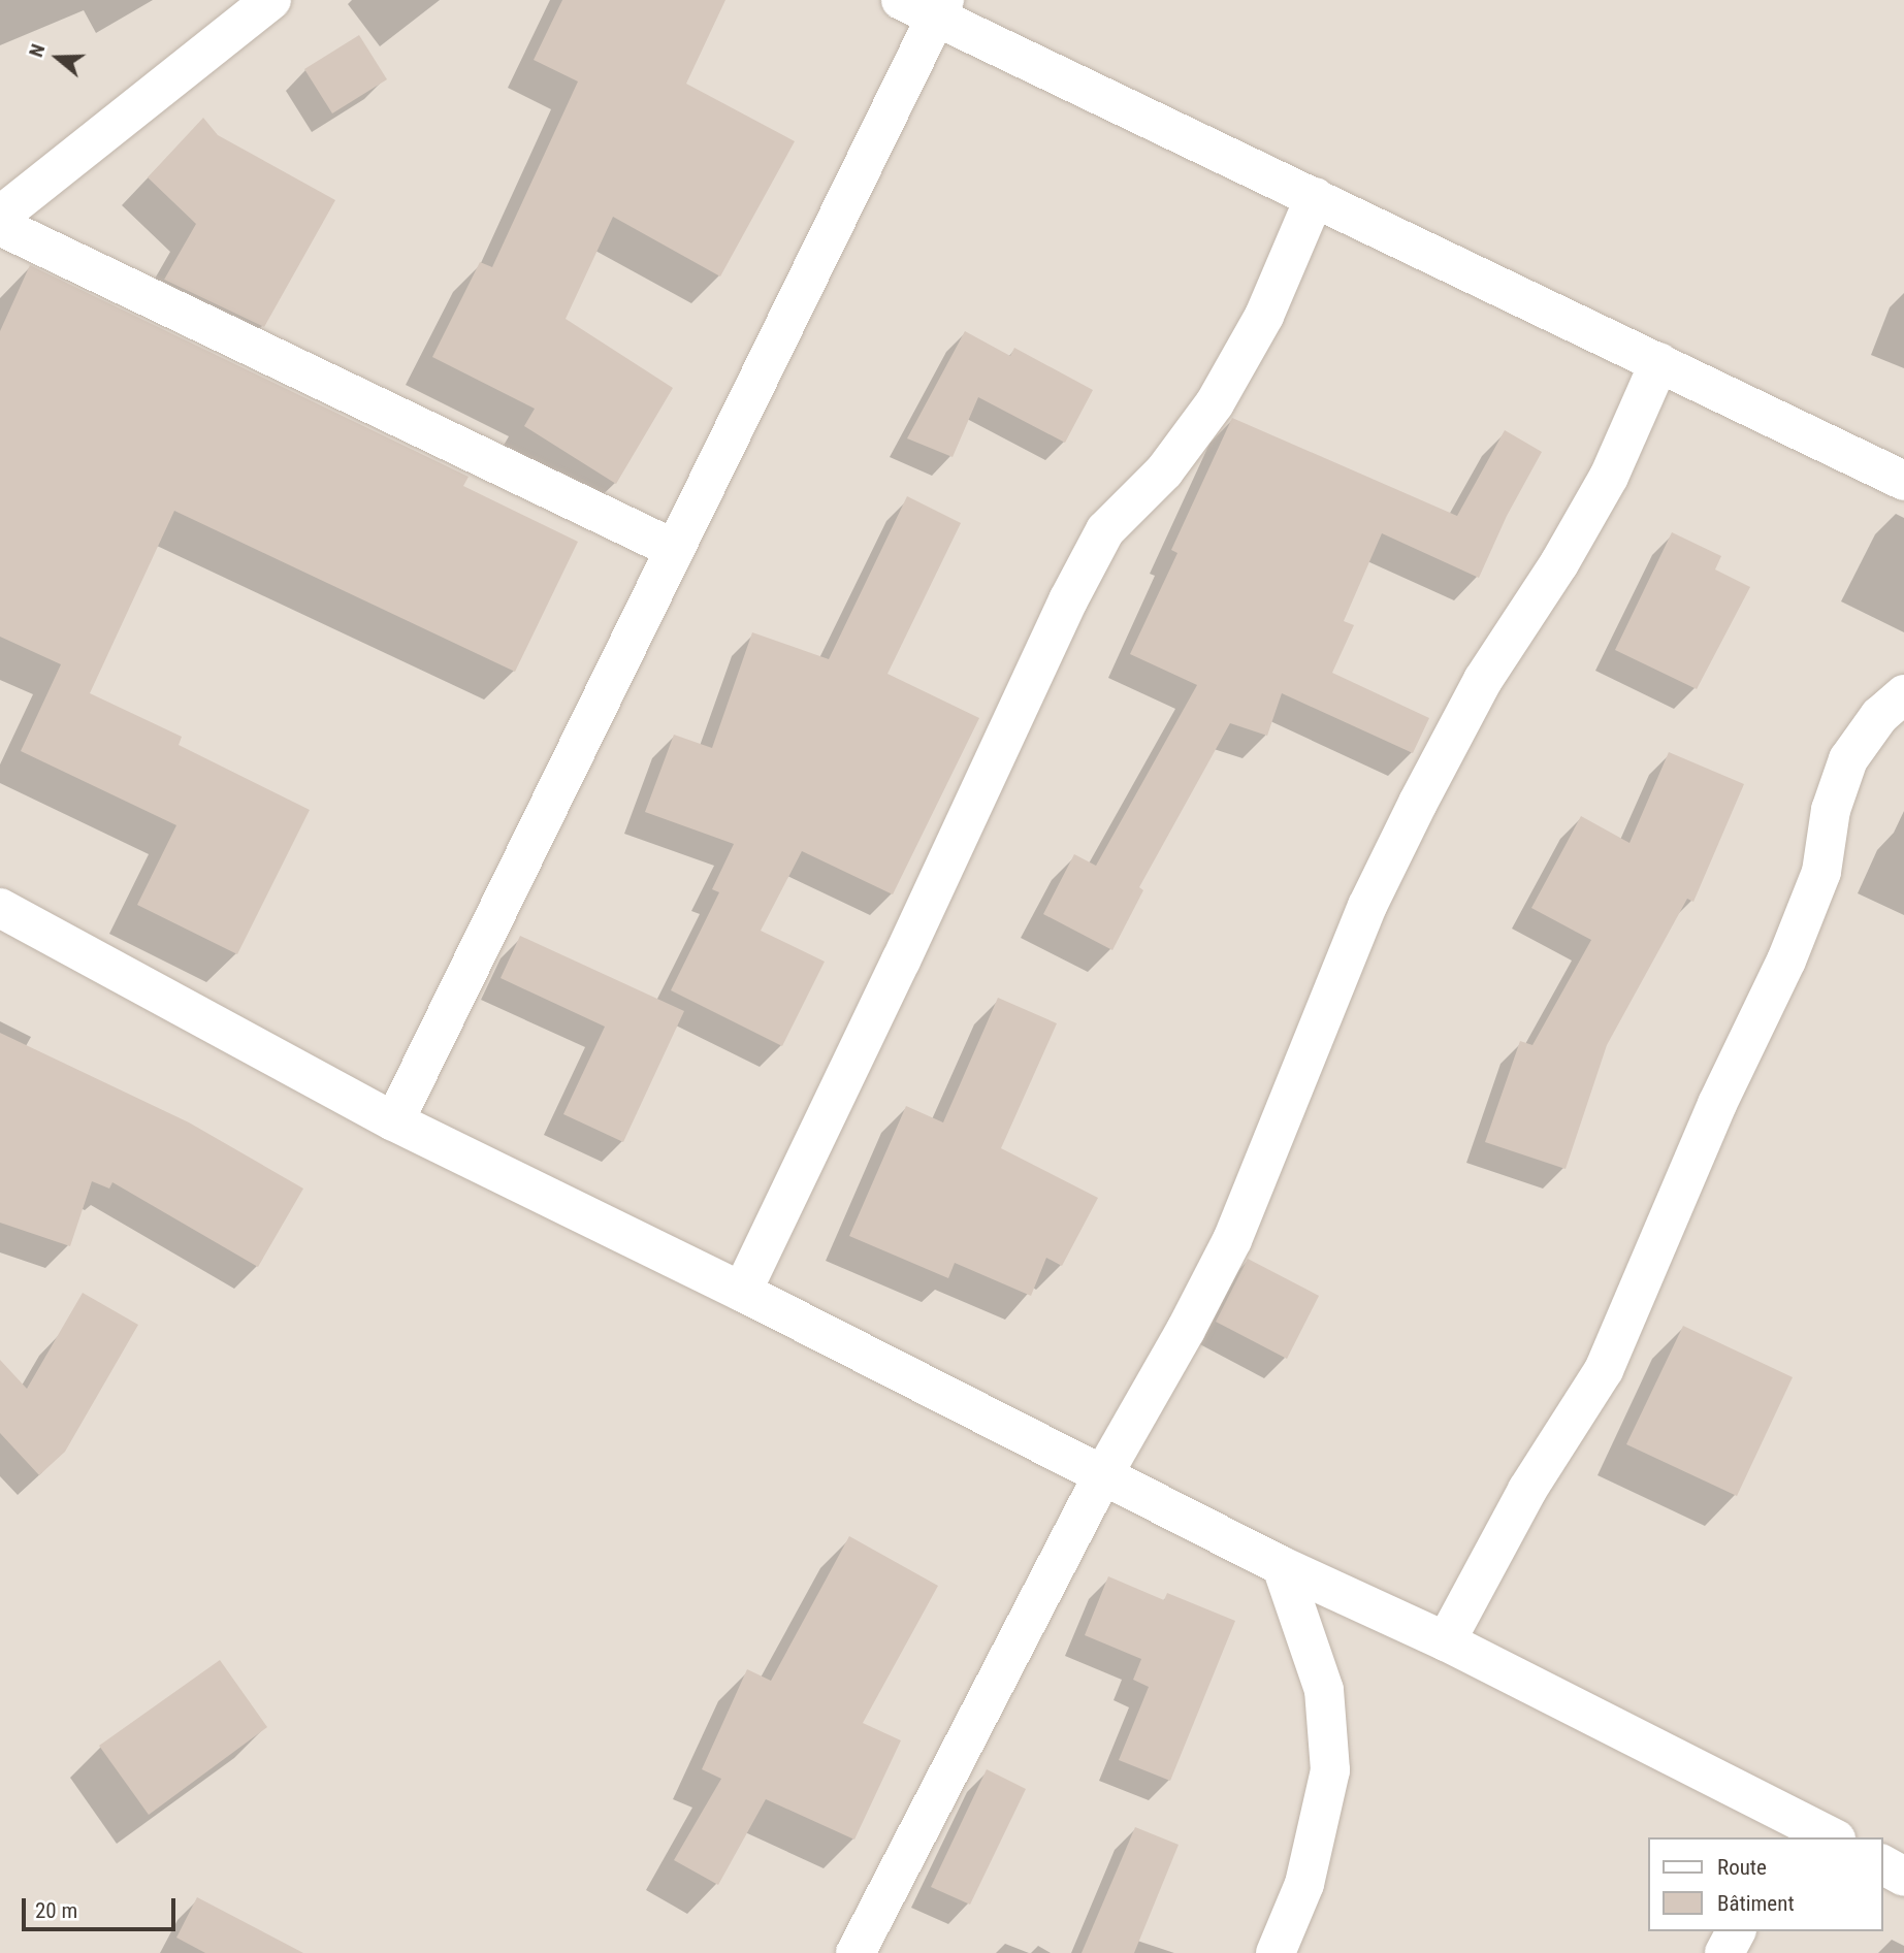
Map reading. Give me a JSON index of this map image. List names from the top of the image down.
{
  "legend": ["Route", "Bâtiment"],
  "scale_bar": "20 m",
  "north": "left"
}
